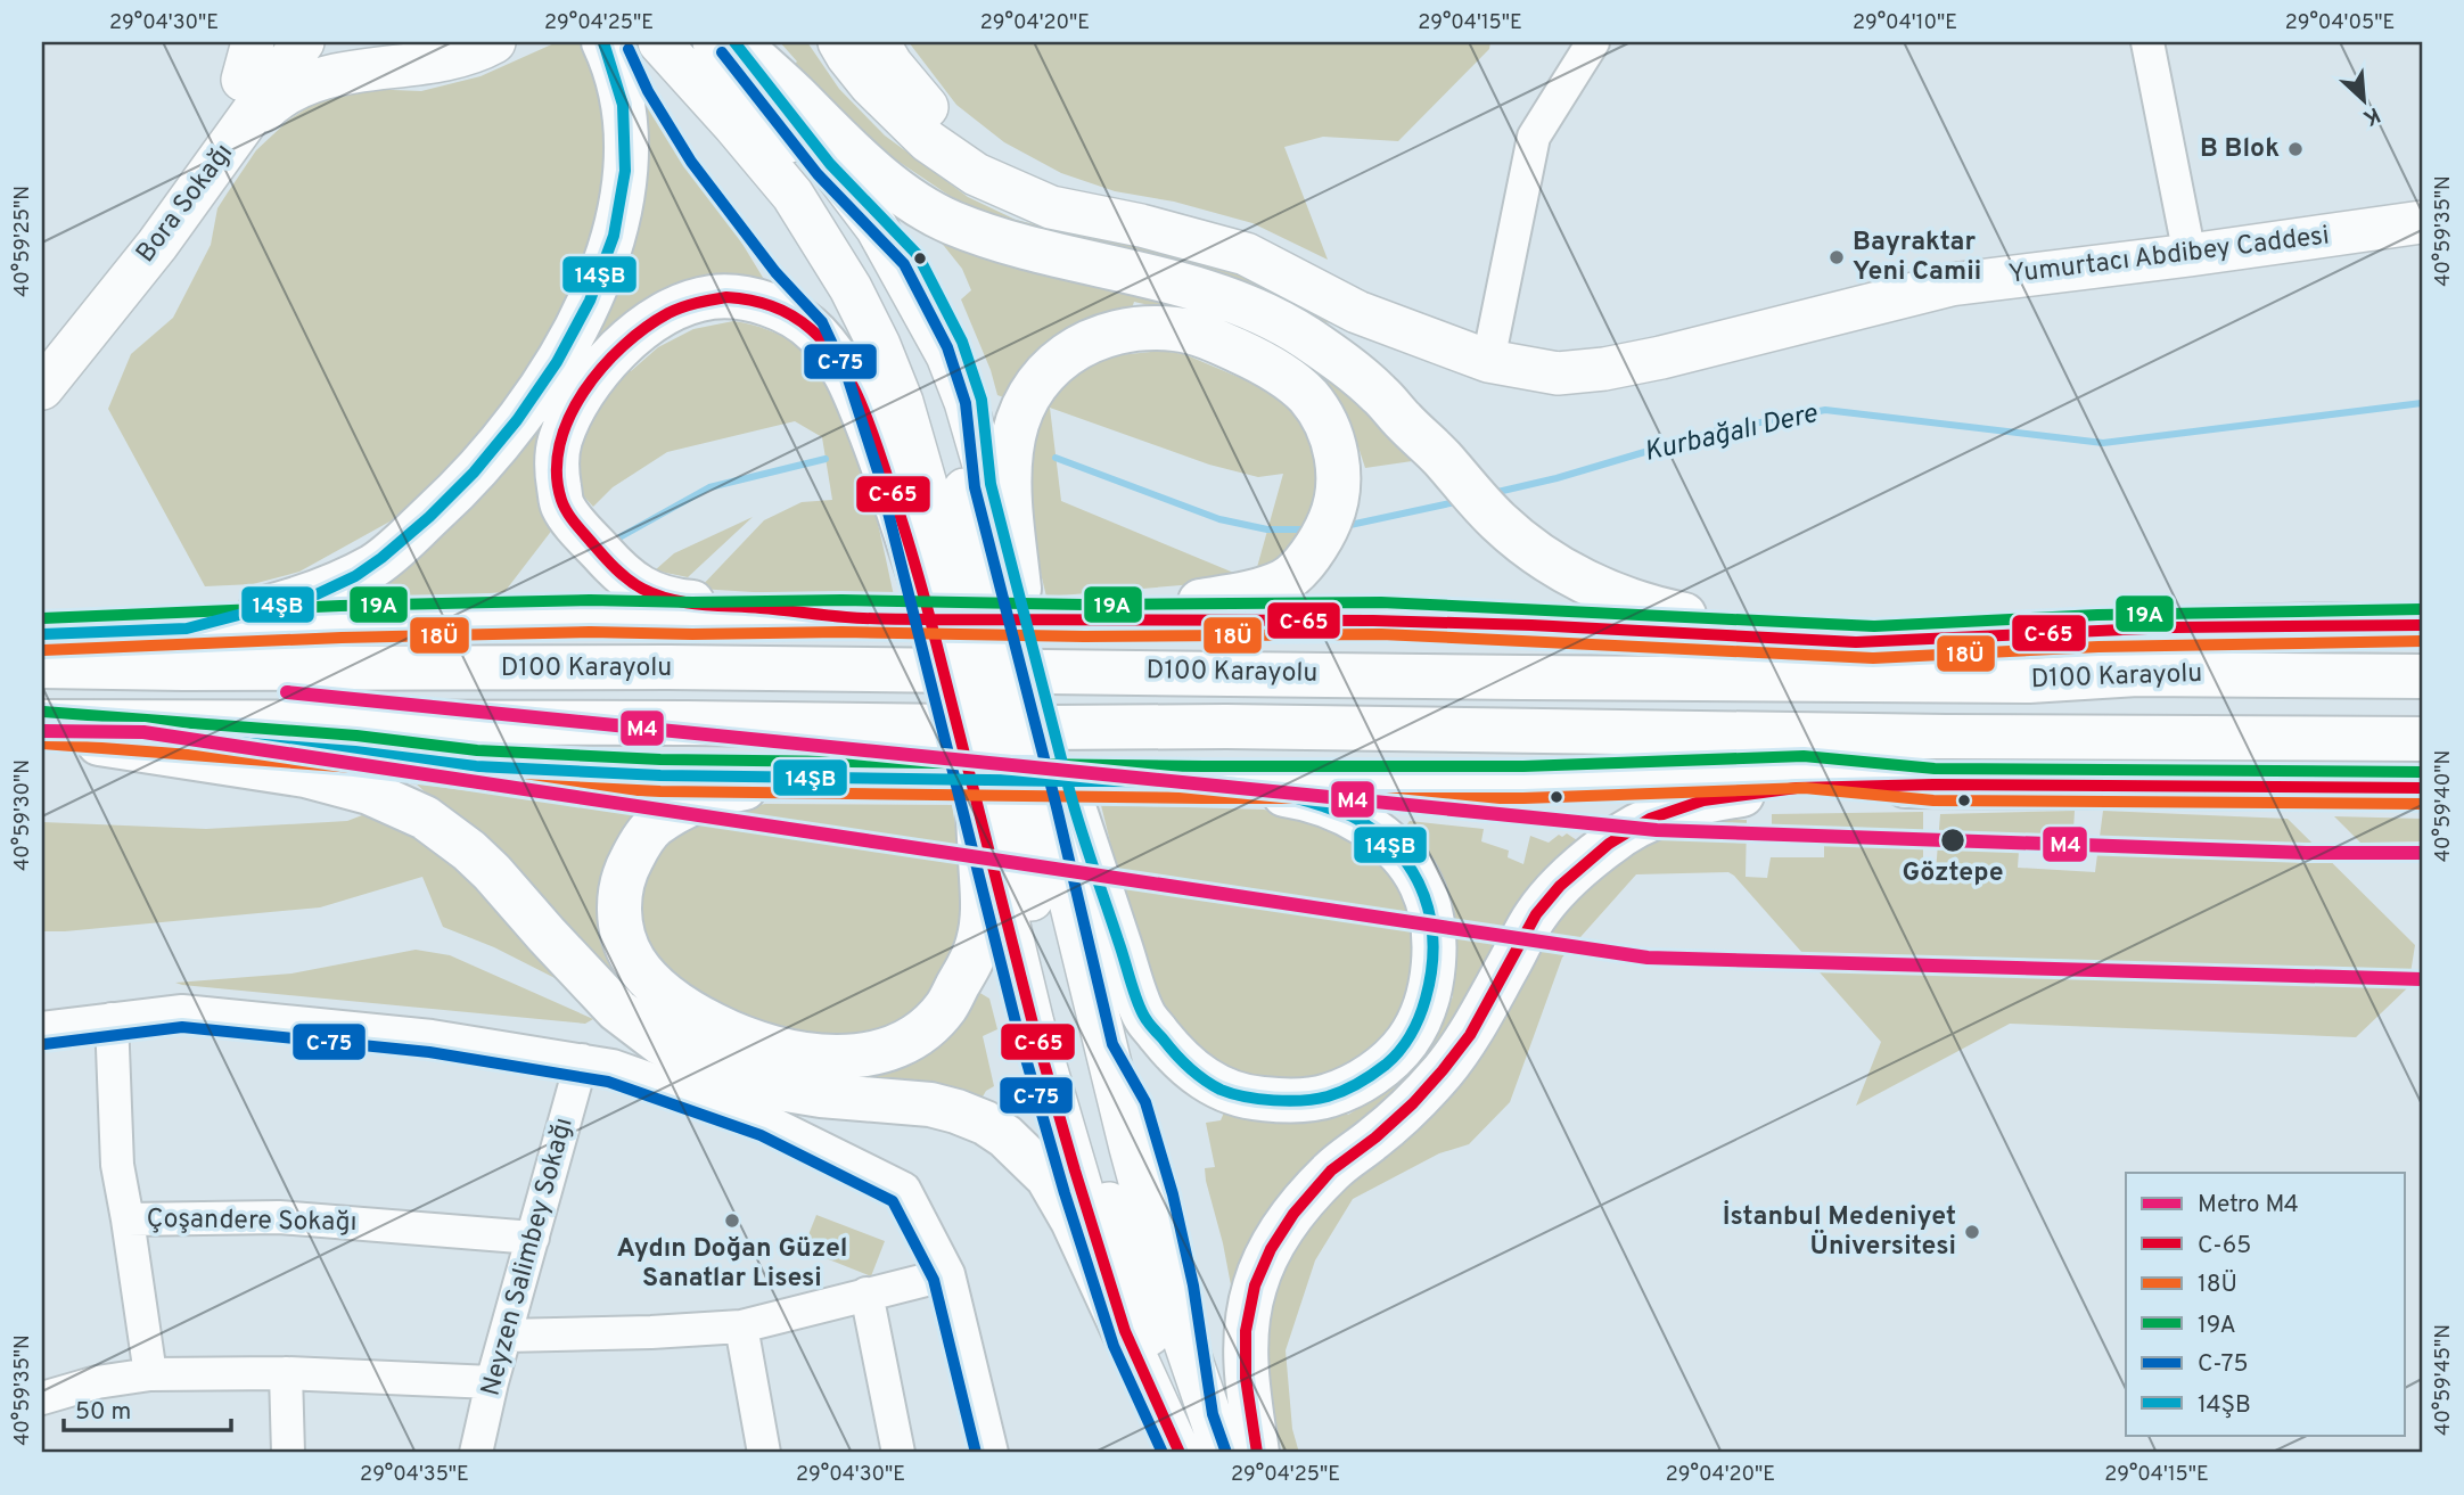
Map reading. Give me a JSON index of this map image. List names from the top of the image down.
{
  "streets": {
    "highway": ["D100 Karayolu"],
    "main road": ["Bora Sokağı", "Yumurtacı Abdibey Caddesi"],
    "street": ["Çoşandere Sokağı", "Neyzen Salimbey Sokağı"]
  },
  "crossings": [
    ["Çoşandere Sokağı", "Neyzen Salimbey Sokağı"]
  ],
  "water": ["Kurbağalı Dere"],
  "places": [
    "B Blok",
    "Bayraktar Yeni Camii",
    "Göztepe",
    "Aydın Doğan Güzel Sanatlar Lisesi",
    "İstanbul Medeniyet Üniversitesi"
  ],
  "lines": [
    "transit line 14ŞB",
    "transit line C-75",
    "transit line C-65",
    "transit line 19A",
    "transit line 18Ü",
    "metro line M4"
  ],
  "legend": [
    "Metro M4",
    "C-65",
    "18Ü",
    "19A",
    "C-75",
    "14ŞB"
  ],
  "scale_bar": "50 m",
  "north": "bottom right",
  "coordinates": [
    "29°04'30\"E",
    "29°04'25\"E",
    "29°04'20\"E",
    "29°04'15\"E",
    "29°04'10\"E",
    "29°04'05\"E",
    "40°59'35\"N",
    "40°59'25\"N",
    "40°59'40\"N",
    "40°59'30\"N",
    "40°59'45\"N",
    "29°04'35\"E"
  ]
}
